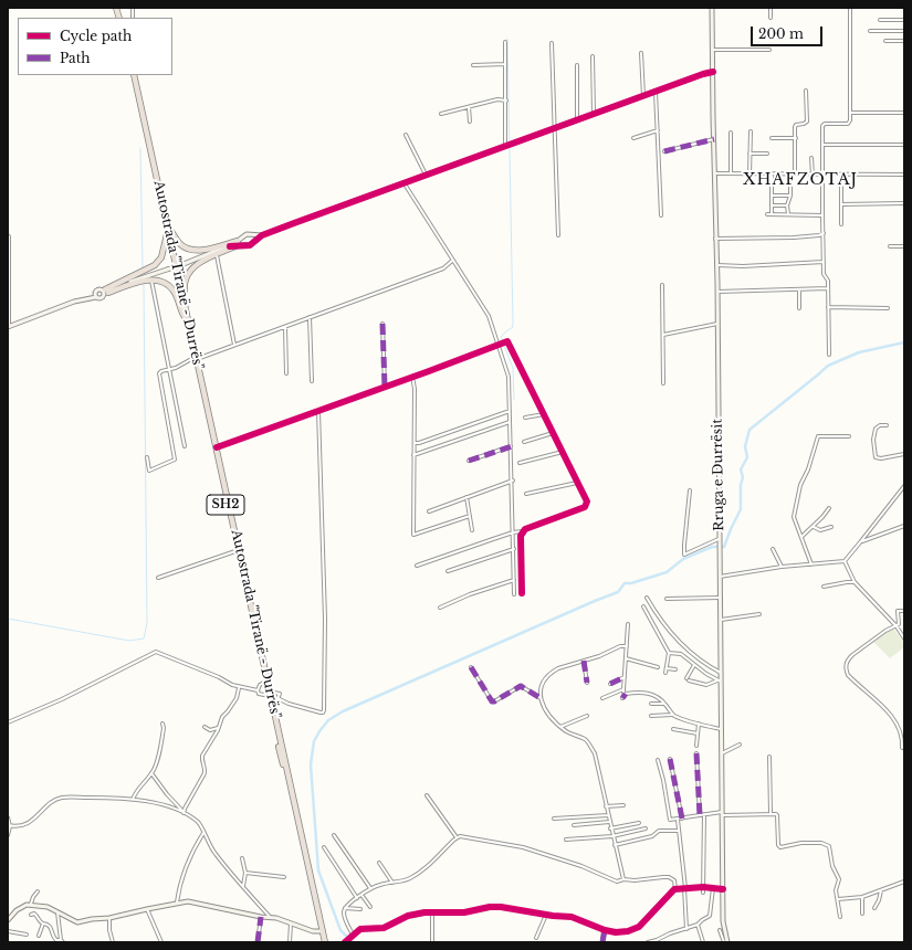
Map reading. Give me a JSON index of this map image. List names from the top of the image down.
{
  "streets": {
    "highway": ["Autostrada \"Tiranë - Durrës\"", "SH2"],
    "street": ["Rruga e Durrësit"]
  },
  "districts": ["XHAFZOTAJ"],
  "legend": ["Cycle path", "Path"],
  "scale_bar": "200 m"
}
